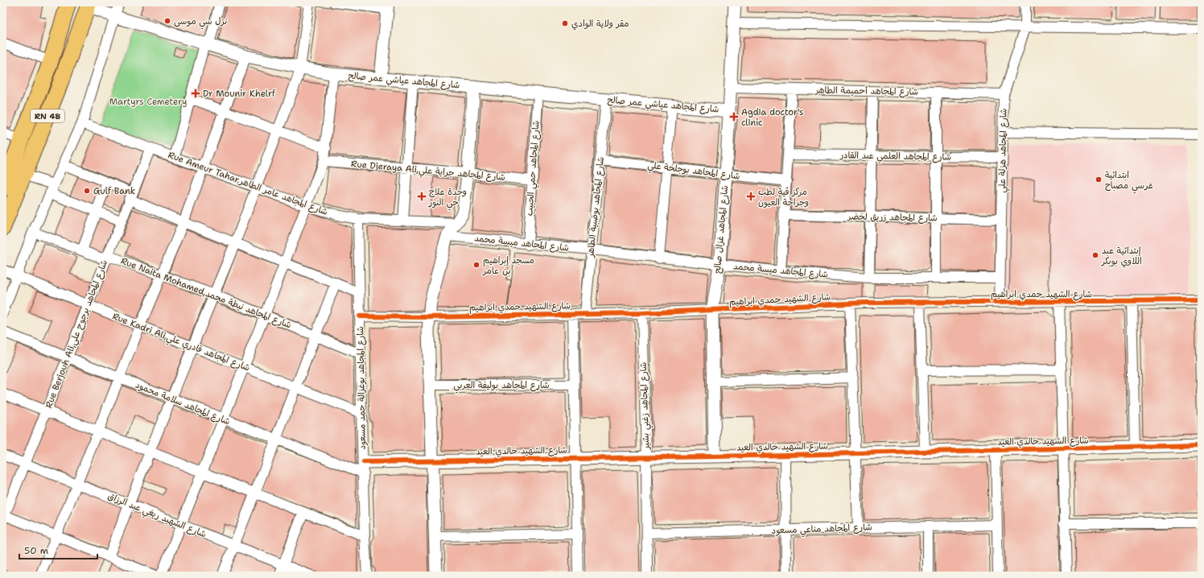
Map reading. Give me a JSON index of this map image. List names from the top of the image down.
{
  "streets": {
    "main road": ["RN 48"],
    "street": [
      "شارع المجاهد عياشي عمر صالح",
      "شارع المجاهد أحميمة الطاهر",
      "شارع المجاهد هزلة علي",
      "شارع المجاهد العلمي عبد القادر",
      "شارع المجاهد حمي الحبيب",
      "Rue Djeraya Ali,شارع المجاهد جراية علي",
      "شارع المجاهد بوجلخة علي",
      "Rue Ameur Tahar,شارع المجاهد عامر الطاهر",
      "شارع المجاهد بوضبية الطاهر",
      "شارع المجاهد زريق لخضر",
      "شارع المجاهد غزال صالح",
      "شارع المجاهد ميسة محمد",
      "Rue Naita Mohamed,شارع المجاهد نيطة محمد",
      "شارع الشهيد حمدي ابراهيم",
      "Rue Berjouh Ali,شارع المجاهد برجوح علي",
      "Rue Kadri Ali,شارع المجاهد قادري علي",
      "شارع المجاهد بوليفة العربي",
      "شارع المجاهد بوغزالة حمد مسعود",
      "شارع المجاهد سلامة محمود",
      "شارع المجاهد زغبي بشير",
      "شارع الشهيد خالدي العيد",
      "شارع الشهيد ريغي عبد الرزاق",
      "شارع المجاهد مناعي مسعود"
    ]
  },
  "crossings": [
    ["شارع المجاهد عياشي عمر صالح", "RN 48"],
    ["شارع المجاهد عياشي عمر صالح", "شارع المجاهد حمي الحبيب"],
    ["شارع المجاهد عياشي عمر صالح", "شارع المجاهد بوضبية الطاهر"],
    ["شارع المجاهد عياشي عمر صالح", "شارع المجاهد غزال صالح"],
    ["شارع المجاهد أحميمة الطاهر", "شارع المجاهد هزلة علي"],
    ["شارع المجاهد أحميمة الطاهر", "شارع المجاهد غزال صالح"],
    ["شارع المجاهد هزلة علي", "شارع المجاهد العلمي عبد القادر"],
    ["شارع المجاهد هزلة علي", "شارع المجاهد زريق لخضر"],
    ["شارع المجاهد هزلة علي", "شارع المجاهد ميسة محمد"],
    ["شارع المجاهد هزلة علي", "شارع الشهيد حمدي ابراهيم"],
    ["شارع المجاهد حمي الحبيب", "Rue Djeraya Ali,شارع المجاهد جراية علي"],
    ["شارع المجاهد حمي الحبيب", "شارع المجاهد ميسة محمد"],
    ["شارع المجاهد بوجلخة علي", "شارع المجاهد بوضبية الطاهر"],
    ["شارع المجاهد بوجلخة علي", "شارع المجاهد غزال صالح"],
    ["Rue Ameur Tahar,شارع المجاهد عامر الطاهر", "Rue Berjouh Ali,شارع المجاهد برجوح علي"],
    ["Rue Ameur Tahar,شارع المجاهد عامر الطاهر", "شارع المجاهد بوغزالة حمد مسعود"],
    ["شارع المجاهد بوضبية الطاهر", "شارع المجاهد ميسة محمد"],
    ["شارع المجاهد بوضبية الطاهر", "شارع الشهيد حمدي ابراهيم"],
    ["شارع المجاهد غزال صالح", "شارع المجاهد ميسة محمد"],
    ["شارع المجاهد غزال صالح", "شارع الشهيد حمدي ابراهيم"],
    ["شارع المجاهد غزال صالح", "شارع الشهيد خالدي العيد"],
    ["Rue Naita Mohamed,شارع المجاهد نيطة محمد", "Rue Berjouh Ali,شارع المجاهد برجوح علي"],
    ["Rue Naita Mohamed,شارع المجاهد نيطة محمد", "شارع المجاهد بوغزالة حمد مسعود"],
    ["شارع الشهيد حمدي ابراهيم", "شارع المجاهد بوغزالة حمد مسعود"],
    ["شارع الشهيد حمدي ابراهيم", "شارع المجاهد زغبي بشير"],
    ["Rue Berjouh Ali,شارع المجاهد برجوح علي", "Rue Kadri Ali,شارع المجاهد قادري علي"],
    ["Rue Berjouh Ali,شارع المجاهد برجوح علي", "شارع المجاهد سلامة محمود"],
    ["Rue Berjouh Ali,شارع المجاهد برجوح علي", "شارع الشهيد ريغي عبد الرزاق"],
    ["Rue Kadri Ali,شارع المجاهد قادري علي", "شارع المجاهد بوغزالة حمد مسعود"],
    ["شارع المجاهد بوغزالة حمد مسعود", "شارع المجاهد سلامة محمود"],
    ["شارع المجاهد بوغزالة حمد مسعود", "شارع الشهيد خالدي العيد"],
    ["شارع المجاهد سلامة محمود", "شارع الشهيد خالدي العيد"],
    ["شارع المجاهد زغبي بشير", "شارع الشهيد خالدي العيد"],
    ["شارع المجاهد زغبي بشير", "شارع المجاهد مناعي مسعود"]
  ],
  "parks": ["Martyrs Cemetery"],
  "places": {
    "other": [
      "نزل سي موسى",
      "مقر ولاية الوادي",
      "ابتدائية غرسي مصباح",
      "Gulf Bank",
      "إبتدائية عبد اللاوي بوبكر",
      "مسجد إبراهيم بن عامر"
    ],
    "health": [
      "Dr Mounir Khelrf",
      "Agdia doctor's clinic",
      "وحدة علاج حي النور",
      "مركز قية لطب وجراحة العيون"
    ]
  },
  "scale_bar": "50 m"
}
